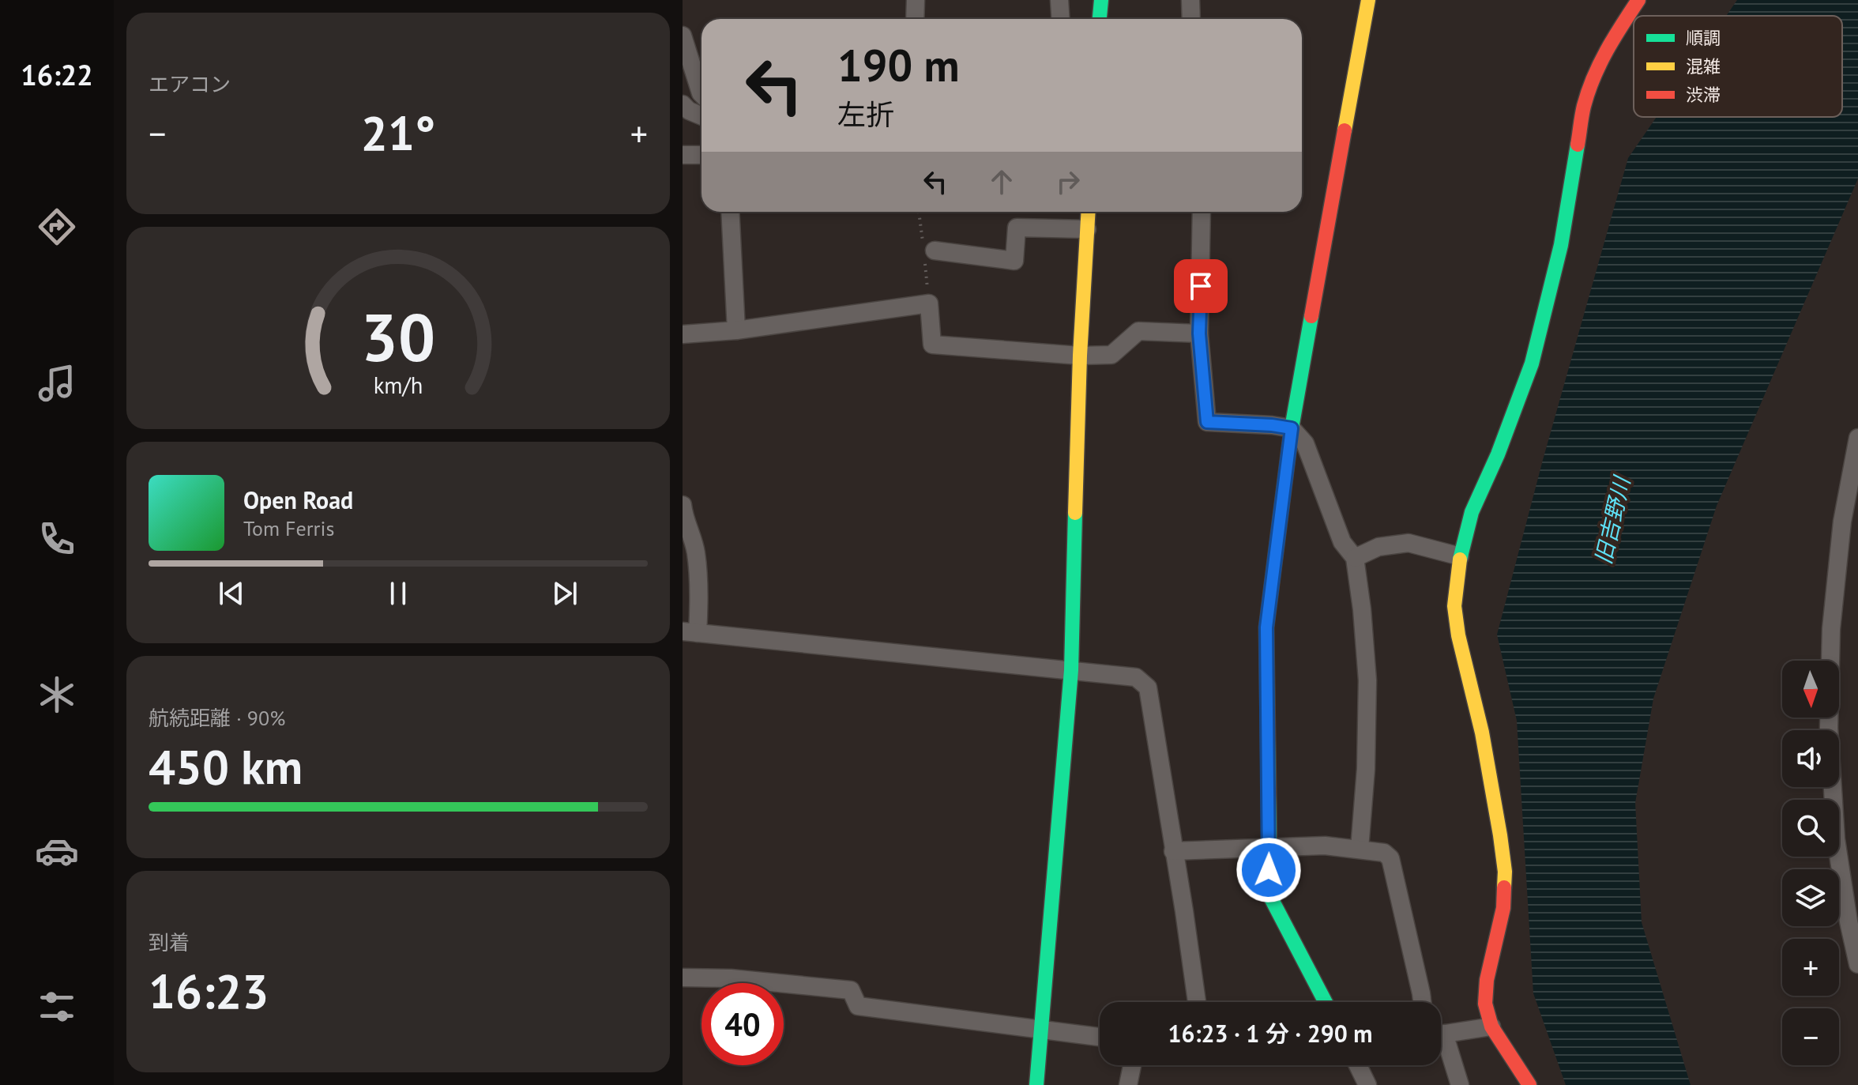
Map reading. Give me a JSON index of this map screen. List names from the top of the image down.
{
  "water": ["旧吉野川"],
  "legend": ["順調", "混雑", "渋滞"],
  "north": "bottom",
  "page": {
    "tabs": "16:22",
    "tile": [
      "エアコン",
      ["航続距離 · 90%", "450 km"],
      ["到着", "16:23"]
    ],
    "turn": ["190 m", "左折"],
    "heat": ["−", "21°", "+"],
    "song": ["Open Road", "Tom Ferris"],
    "map_buttons": ["+", "−"],
    "limit": "40",
    "trip": "16:23 · 1 分 · 290 m",
    "gauge": ["30", "km/h"]
  }
}
